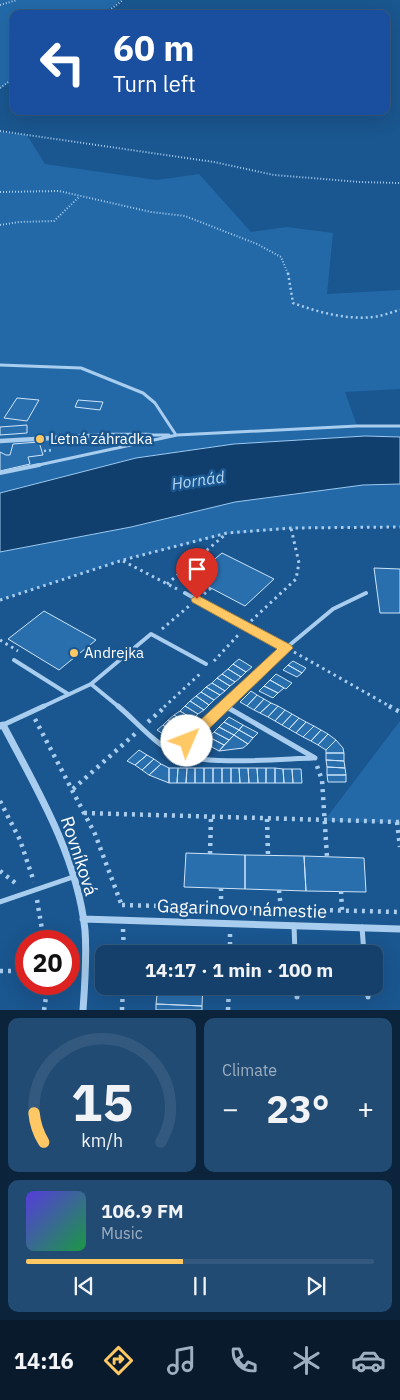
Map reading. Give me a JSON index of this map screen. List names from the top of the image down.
{
  "streets": {
    "street": ["Rovníková", "Gagarinovo námestie"]
  },
  "crossings": [
    ["Rovníková", "Gagarinovo námestie"]
  ],
  "water": ["Hornád"],
  "places": ["Letná záhradka", "Andrejka"],
  "page": {
    "turn": ["60 m", "Turn left"],
    "limit": "20",
    "trip": "14:17 · 1 min · 100 m",
    "tile": "Climate",
    "heat": ["−", "23°", "+"],
    "song": ["106.9 FM", "Music"],
    "tabs": "14:16",
    "gauge": ["15", "km/h"]
  }
}
